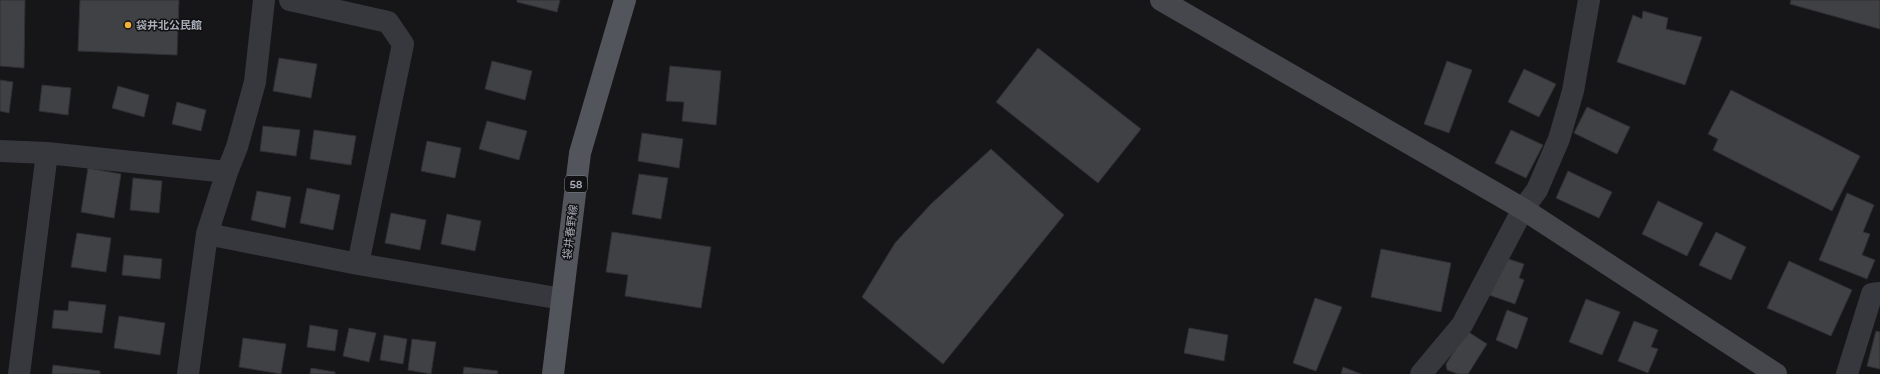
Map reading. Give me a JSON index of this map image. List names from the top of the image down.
{
  "streets": {
    "main road": ["58", "袋井春野線"]
  },
  "places": ["袋井北公民館"]
}
